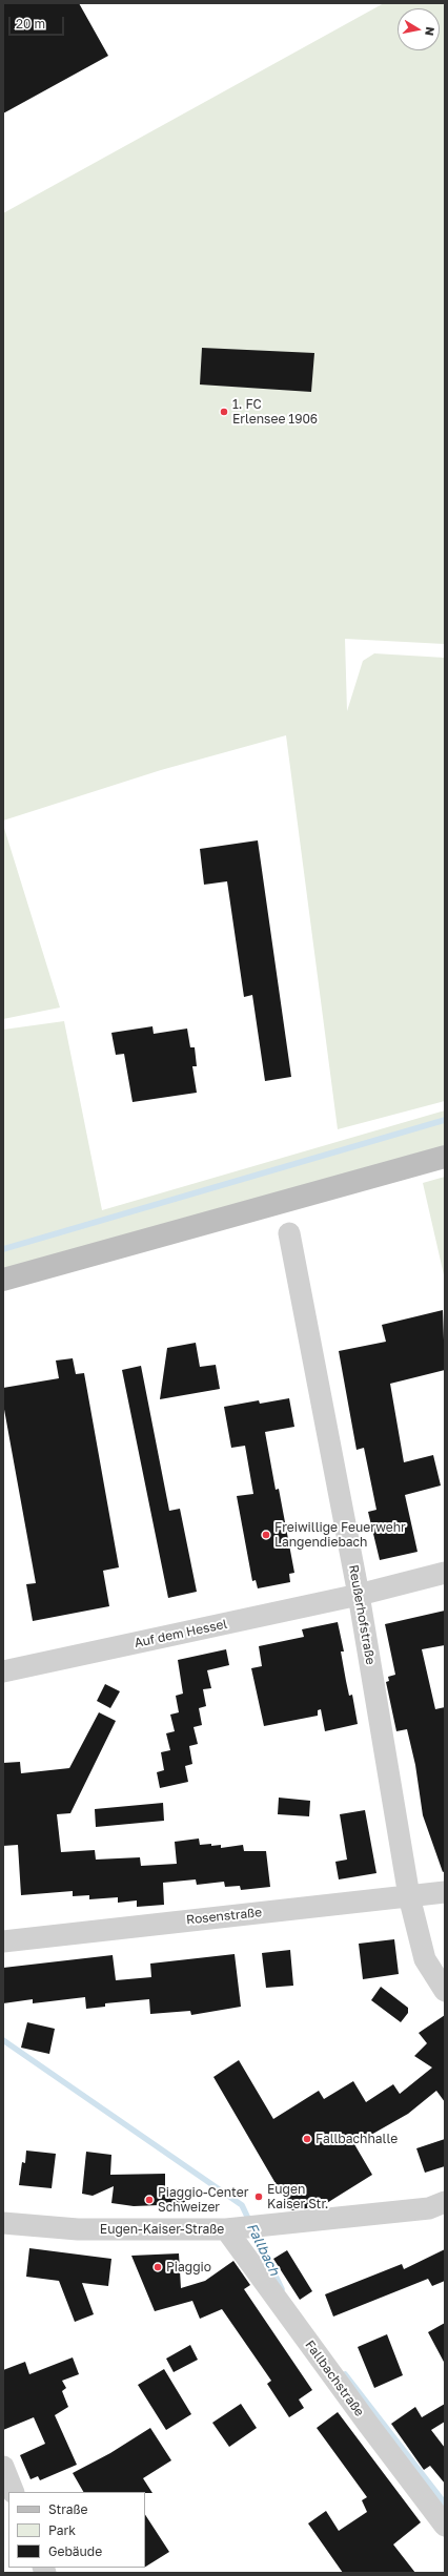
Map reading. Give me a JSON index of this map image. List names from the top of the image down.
{
  "streets": {
    "street": [
      "Reußerhofstraße",
      "Auf dem Hessel",
      "Rosenstraße",
      "Eugen-Kaiser-Straße",
      "Fallbachstraße"
    ]
  },
  "crossings": [
    ["Reußerhofstraße", "Auf dem Hessel"],
    ["Reußerhofstraße", "Rosenstraße"],
    ["Eugen-Kaiser-Straße", "Fallbachstraße"]
  ],
  "water": ["Fallbach"],
  "places": [
    "1. FC Erlensee 1906",
    "Freiwillige Feuerwehr Langendiebach",
    "Fallbachhalle",
    "Eugen Kaiser Str.",
    "Piaggio-Center Schweizer",
    "Piaggio"
  ],
  "legend": ["Straße", "Park", "Gebäude"],
  "scale_bar": "20 m",
  "north": "right"
}
